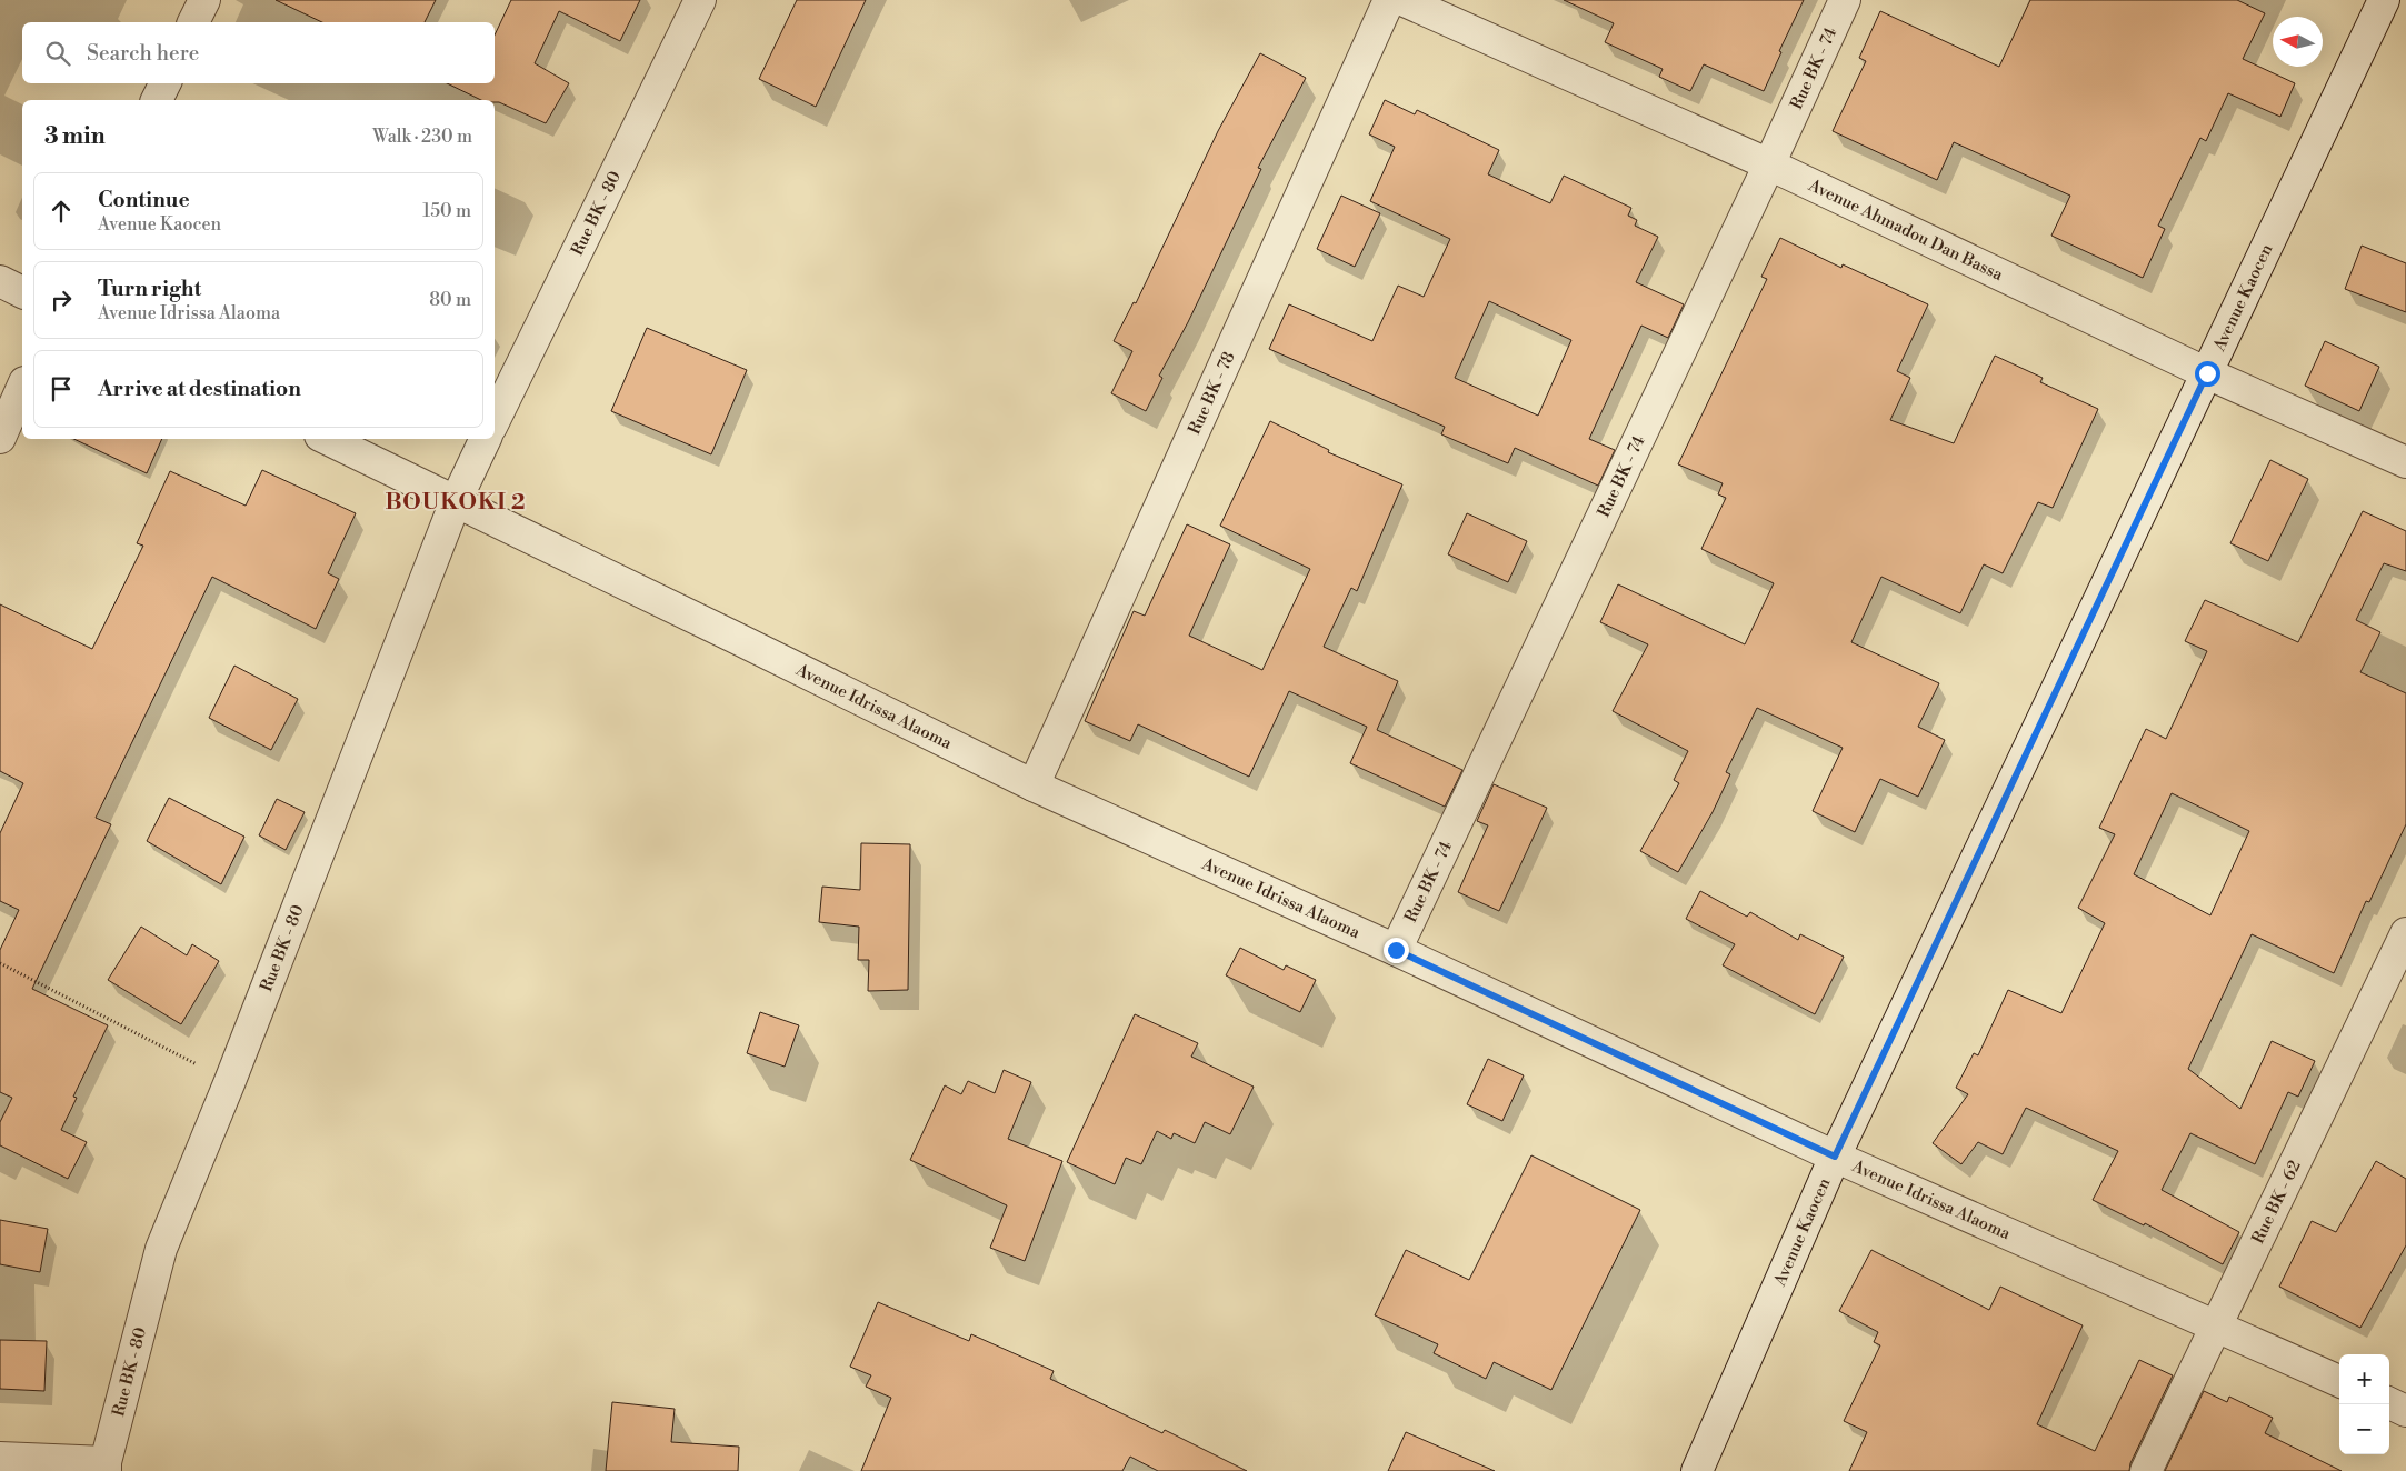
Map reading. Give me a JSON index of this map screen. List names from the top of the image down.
{
  "streets": {
    "street": [
      "Rue BK - 74",
      "Rue BK - 80",
      "Avenue Ahmadou Dan Bassa",
      "Avenue Kaocen",
      "Rue BK - 78",
      "Avenue Idrissa Alaoma",
      "Rue BK - 62"
    ]
  },
  "crossings": [
    ["Rue BK - 74", "Avenue Ahmadou Dan Bassa"],
    ["Rue BK - 74", "Avenue Idrissa Alaoma"],
    ["Rue BK - 80", "Avenue Idrissa Alaoma"],
    ["Avenue Ahmadou Dan Bassa", "Avenue Kaocen"],
    ["Avenue Kaocen", "Avenue Idrissa Alaoma"],
    ["Rue BK - 78", "Avenue Idrissa Alaoma"],
    ["Avenue Idrissa Alaoma", "Rue BK - 62"]
  ],
  "districts": ["BOUKOKI 2"],
  "north": "left",
  "page": {
    "search": "Search here",
    "heading": ["3 min", "Walk · 230 m"],
    "list": [
      ["Continue", "Avenue Kaocen", "150 m"],
      ["Turn right", "Avenue Idrissa Alaoma", "80 m"],
      "Arrive at destination"
    ],
    "map_buttons": ["+", "−"]
  }
}
